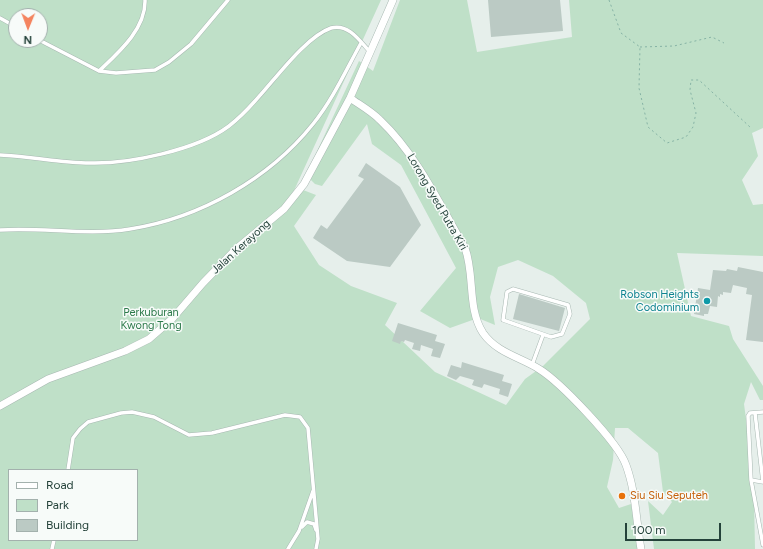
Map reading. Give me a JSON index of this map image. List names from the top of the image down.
{
  "streets": {
    "street": ["Lorong Syed Putra Kiri", "Jalan Kerayong"]
  },
  "crossings": [
    ["Lorong Syed Putra Kiri", "Jalan Kerayong"]
  ],
  "parks": ["Perkuburan Kwong Tong"],
  "places": ["Robson Heights Codominium", "Siu Siu Seputeh"],
  "legend": ["Road", "Park", "Building"],
  "scale_bar": "100 m",
  "north": "bottom"
}
